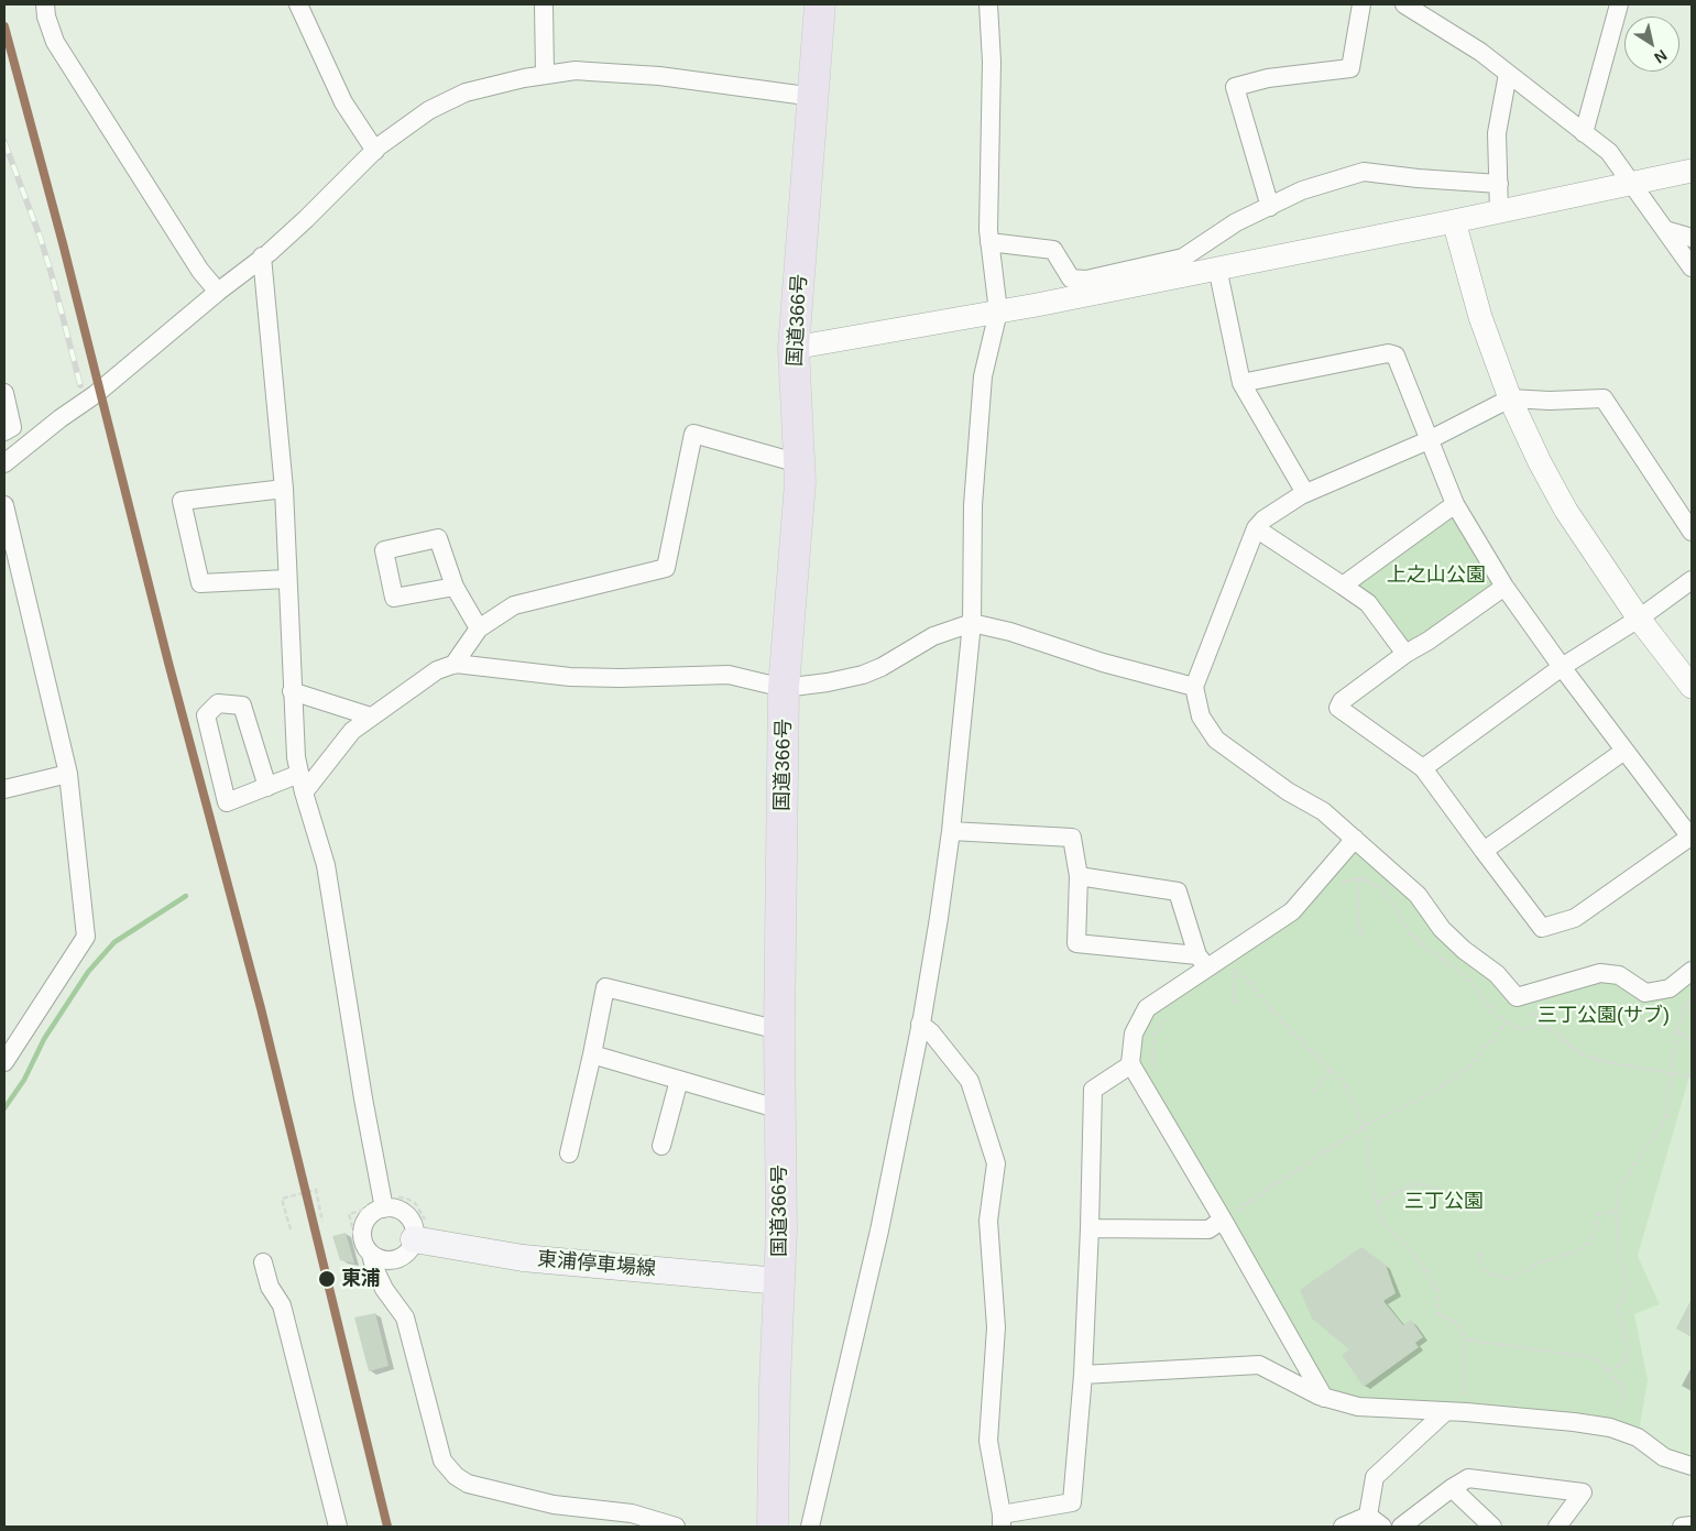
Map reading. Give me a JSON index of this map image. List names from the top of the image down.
{
  "streets": {
    "highway": ["国道366号"],
    "main road": ["東浦停車場線"]
  },
  "crossings": [
    ["国道366号", "東浦停車場線"]
  ],
  "parks": ["上之山公園", "三丁公園(サブ)", "三丁公園"],
  "places": ["東浦"],
  "north": "bottom right"
}
